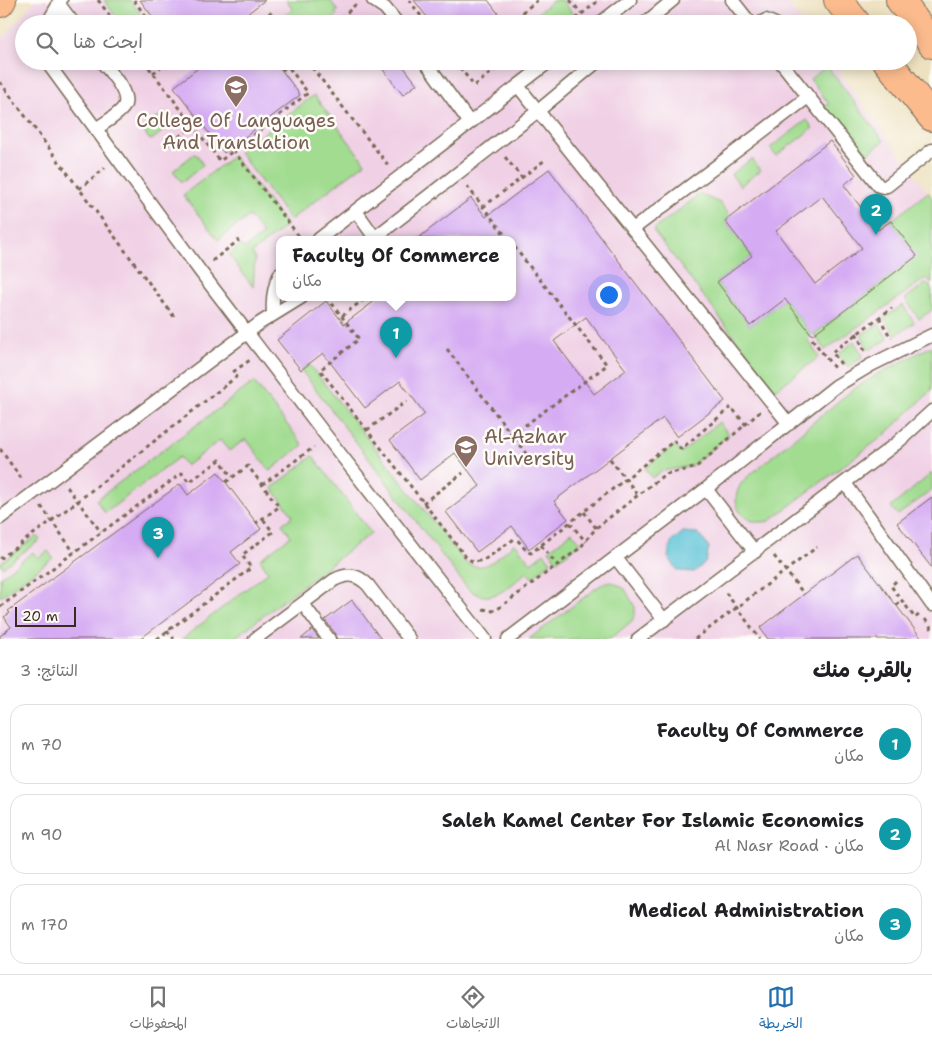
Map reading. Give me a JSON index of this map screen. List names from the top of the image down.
{
  "places": {
    "school or university": ["College Of Languages And Translation", "Al-Azhar University"]
  },
  "scale_bar": "20 m",
  "page": {
    "search": "ابحث هنا",
    "pins": ["2", "1", "3"],
    "popup": ["Faculty Of Commerce", "مكان"],
    "scale": "20 m",
    "heading": ["بالقرب منك", "النتائج: 3"],
    "list": [
      {
        "mark": "1",
        "name": "Faculty Of Commerce",
        "note": "مكان",
        "value": "70 m"
      },
      {
        "mark": "2",
        "name": "Saleh Kamel Center For Islamic Economics",
        "note": "مكان · Al Nasr Road",
        "value": "90 m"
      },
      {
        "mark": "3",
        "name": "Medical Administration",
        "note": "مكان",
        "value": "170 m"
      }
    ],
    "nav": ["الخريطة", "الاتجاهات", "المحفوظات"]
  }
}
